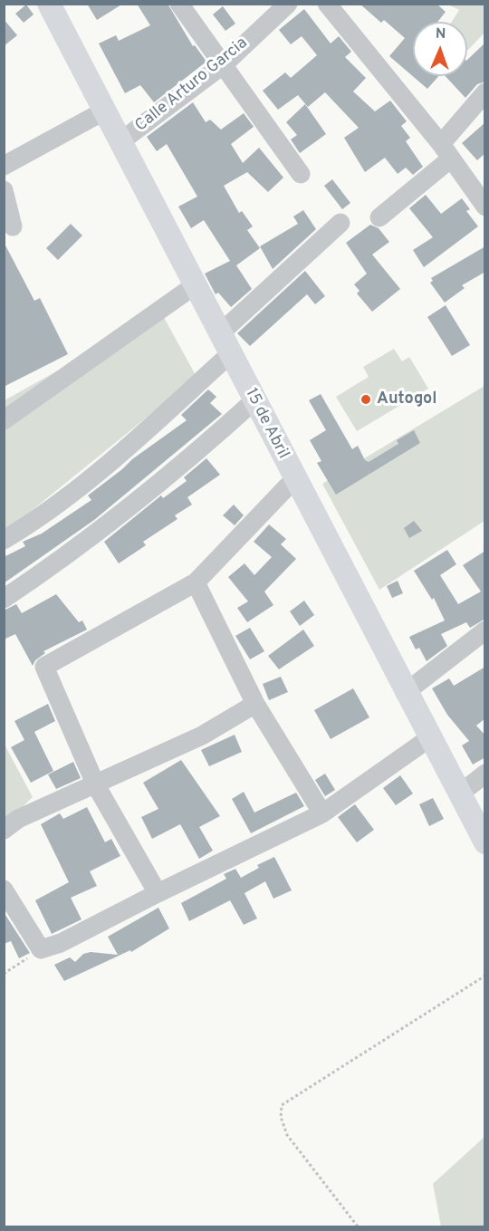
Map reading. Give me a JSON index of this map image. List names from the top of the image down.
{
  "streets": {
    "main road": ["15 de Abril"],
    "street": ["Calle Arturo Garcia"]
  },
  "crossings": [
    ["Calle Arturo Garcia", "15 de Abril"]
  ],
  "places": ["Autogol"],
  "north": "top"
}
